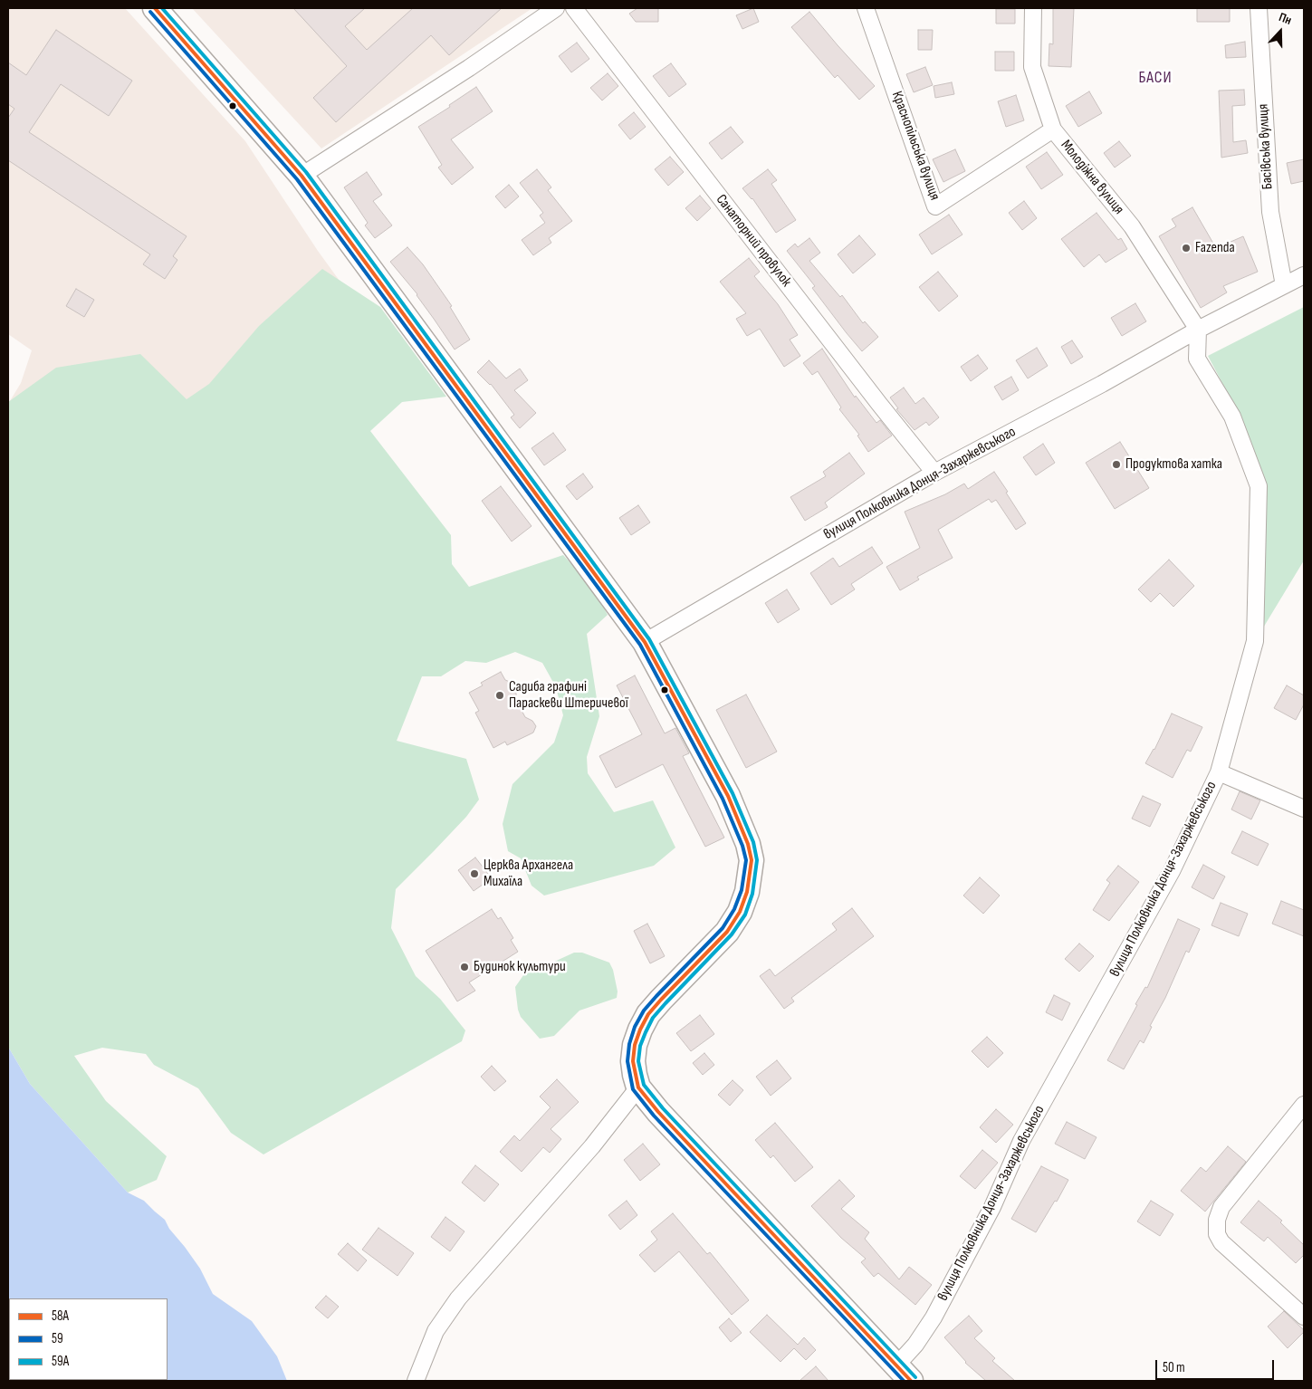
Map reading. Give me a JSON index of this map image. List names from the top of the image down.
{
  "streets": {
    "street": [
      "Краснопільська вулиця",
      "Басівська вулиця",
      "Молодіжна вулиця",
      "Санаторний провулок",
      "вулиця Полковника Донця-Захаржевського"
    ]
  },
  "crossings": [
    ["Краснопільська вулиця", "Молодіжна вулиця"],
    ["Басівська вулиця", "вулиця Полковника Донця-Захаржевського"],
    ["Молодіжна вулиця", "вулиця Полковника Донця-Захаржевського"],
    ["Санаторний провулок", "вулиця Полковника Донця-Захаржевського"]
  ],
  "districts": ["БАСИ"],
  "places": [
    "Fazenda",
    "Продуктова хатка",
    "Садиба графині Параскеви Штеричевої",
    "Церква Архангела Михаїла",
    "Будинок культури"
  ],
  "lines": ["transit line 58А", "transit line 59А", "transit line 59"],
  "legend": ["58А", "59", "59А"],
  "scale_bar": "50 m",
  "north": "top"
}
